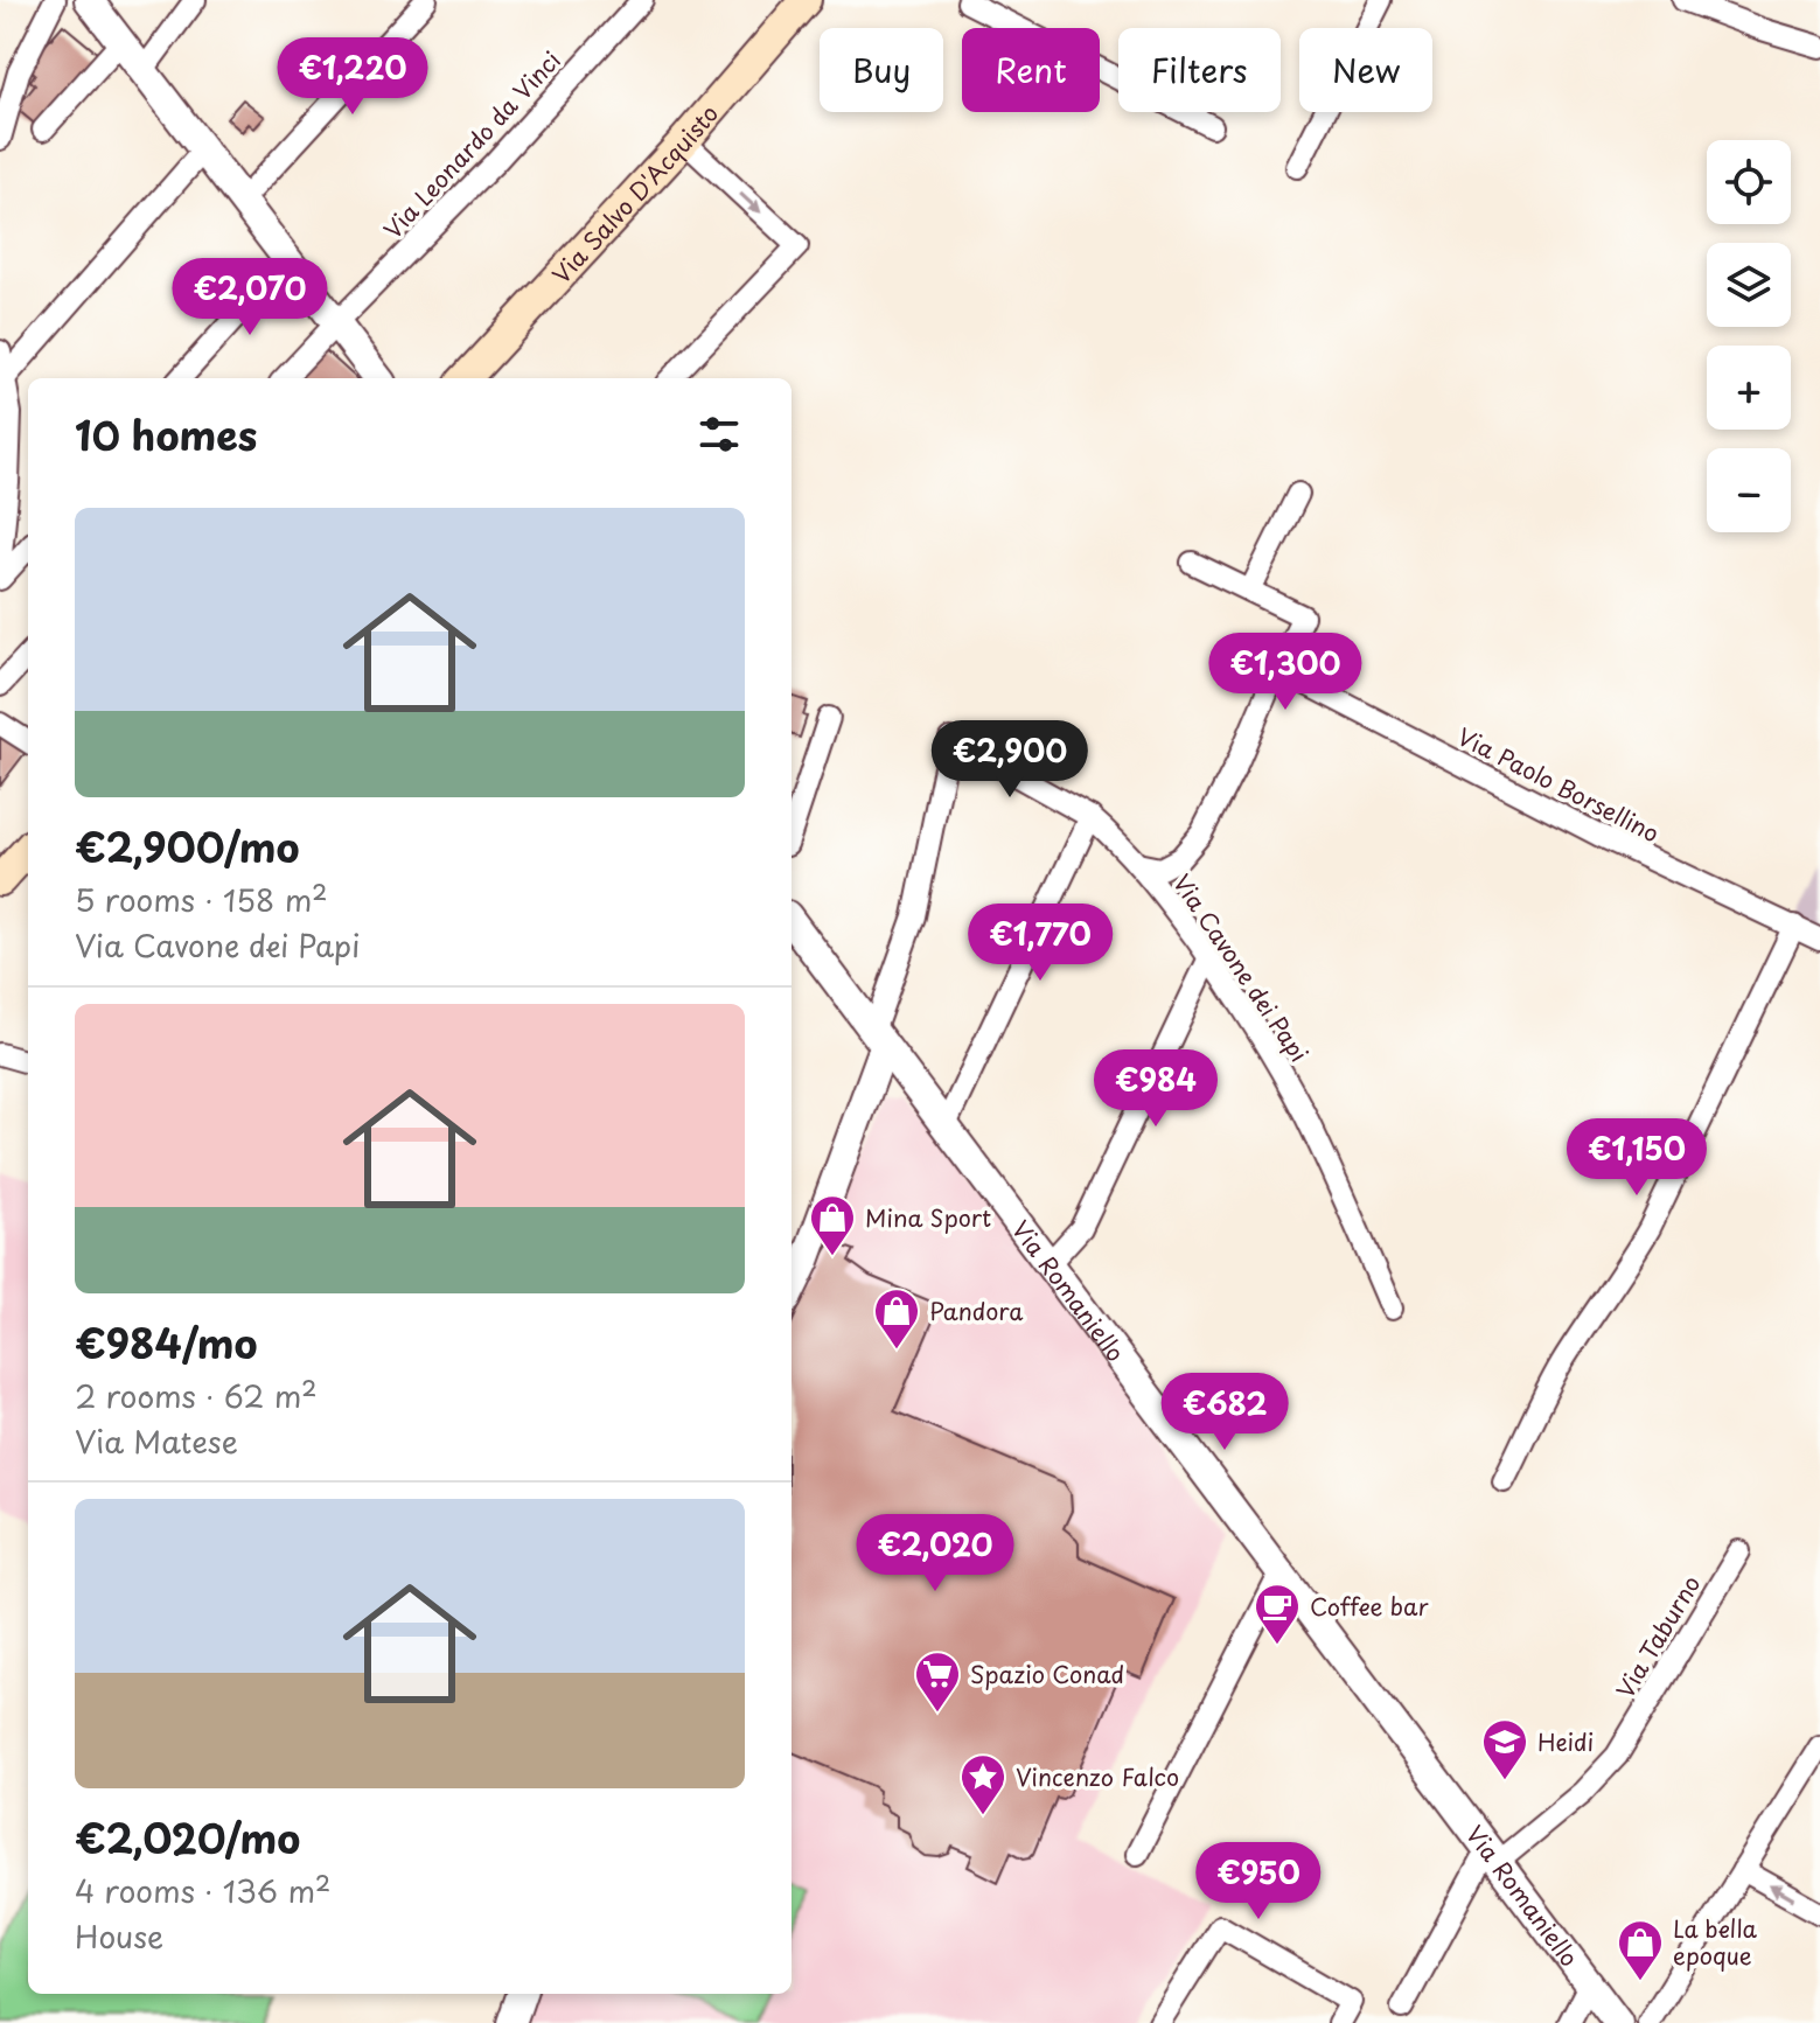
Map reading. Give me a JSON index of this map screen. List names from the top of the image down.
{
  "streets": {
    "main road": ["Via Salvo D'Acquisto"],
    "street": [
      "Via Leonardo da Vinci",
      "Via Paolo Borsellino",
      "Via Cavone dei Papi",
      "Via Romaniello",
      "Via Taburno"
    ]
  },
  "crossings": [
    ["Via Cavone dei Papi", "Via Romaniello"],
    ["Via Romaniello", "Via Taburno"]
  ],
  "places": {
    "shop": ["Mina Sport", "Pandora", "La bella epoque"],
    "cafe": ["Coffee bar"],
    "supermarket": ["Spazio Conad"],
    "school or university": ["Heidi"],
    "place": ["Vincenzo Falco"]
  },
  "page": {
    "chip": [
      "Buy",
      "Rent",
      "Filters",
      "New"
    ],
    "price": [
      "€1,220",
      "€2,070",
      "€1,300",
      "€2,900",
      "€1,770",
      "€984",
      "€1,150",
      "€682",
      "€2,020",
      "€950"
    ],
    "map_buttons": ["+", "−"],
    "heading": "10 homes",
    "list": [
      {
        "name": "€2,900/mo",
        "note": "5 rooms · 158 m² · Via Cavone dei Papi"
      },
      {
        "name": "€984/mo",
        "note": "2 rooms · 62 m² · Via Matese"
      },
      {
        "name": "€2,020/mo",
        "note": "4 rooms · 136 m² · House"
      }
    ]
  }
}
